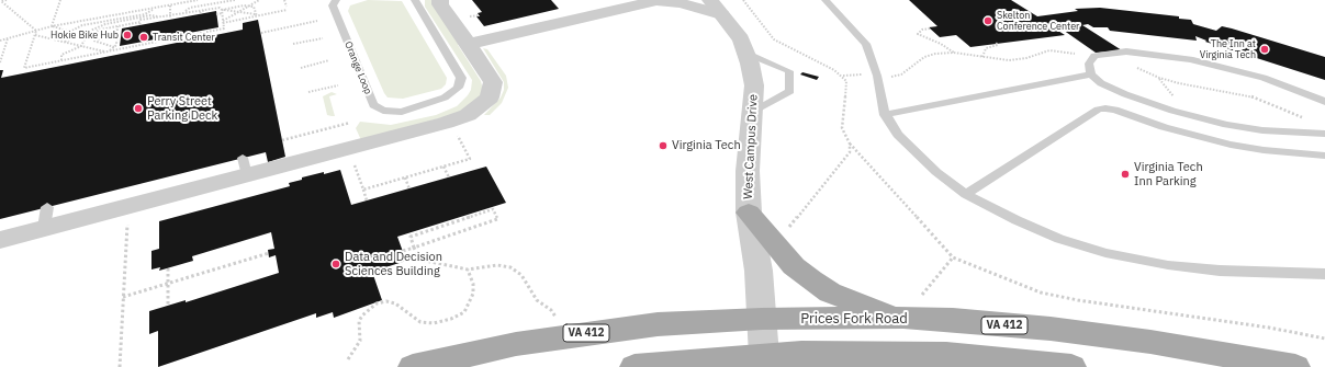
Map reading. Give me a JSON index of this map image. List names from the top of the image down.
{
  "streets": {
    "main road": ["Prices Fork Road", "VA 412"],
    "street": ["West Campus Drive"],
    "lane": ["Orange Loop"]
  },
  "crossings": [
    ["West Campus Drive", "Prices Fork Road"]
  ],
  "places": [
    "Skelton Conference Center",
    "Hokie Bike Hub",
    "Transit Center",
    "The Inn at Virginia Tech",
    "Perry Street Parking Deck",
    "Virginia Tech",
    "Virginia Tech Inn Parking",
    "Data and Decision Sciences Building"
  ]
}
